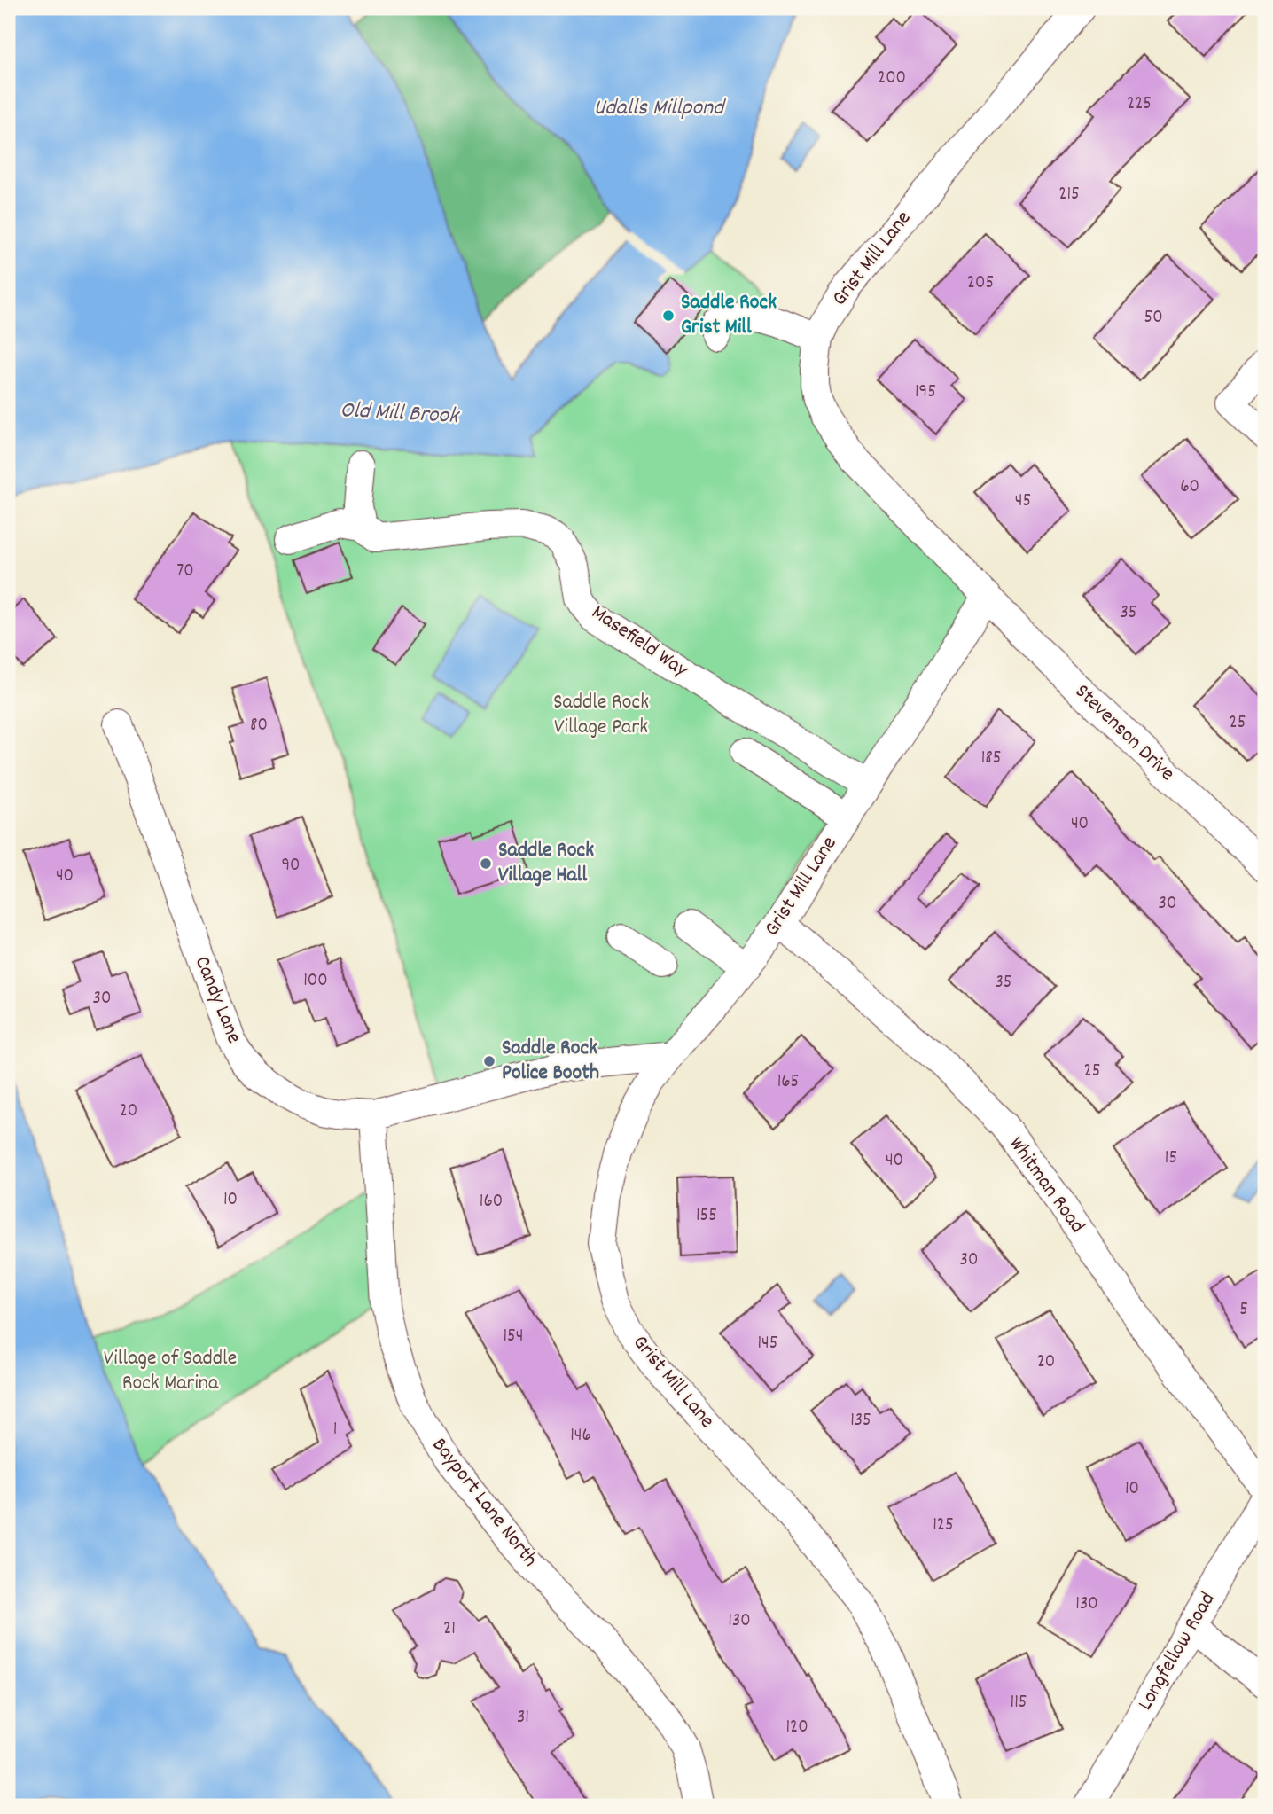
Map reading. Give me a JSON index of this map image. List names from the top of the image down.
{
  "streets": {
    "street": [
      "Grist Mill Lane",
      "Masefield Way",
      "Stevenson Drive",
      "Candy Lane",
      "Whitman Road",
      "Bayport Lane North",
      "Longfellow Road"
    ]
  },
  "crossings": [
    ["Grist Mill Lane", "Masefield Way"],
    ["Grist Mill Lane", "Stevenson Drive"],
    ["Grist Mill Lane", "Candy Lane"],
    ["Grist Mill Lane", "Whitman Road"],
    ["Candy Lane", "Bayport Lane North"]
  ],
  "water": ["Udalls Millpond", "Old Mill Brook"],
  "parks": ["Saddle Rock Village Park", "Village of Saddle Rock Marina"],
  "places": ["Saddle Rock Grist Mill", "Saddle Rock Village Hall", "Saddle Rock Police Booth"],
  "house_numbers": [
    "200",
    "225",
    "215",
    "205",
    "50",
    "195",
    "60",
    "45",
    "70",
    "35",
    "25",
    "80",
    "185",
    "40",
    "90",
    "40",
    "30",
    "100",
    "35",
    "30",
    "25",
    "165",
    "20",
    "15",
    "40",
    "10",
    "160",
    "155",
    "30",
    "5",
    "154",
    "145",
    "20",
    "135",
    "1",
    "146",
    "10",
    "125",
    "130",
    "130",
    "21",
    "115",
    "31",
    "120"
  ]
}
